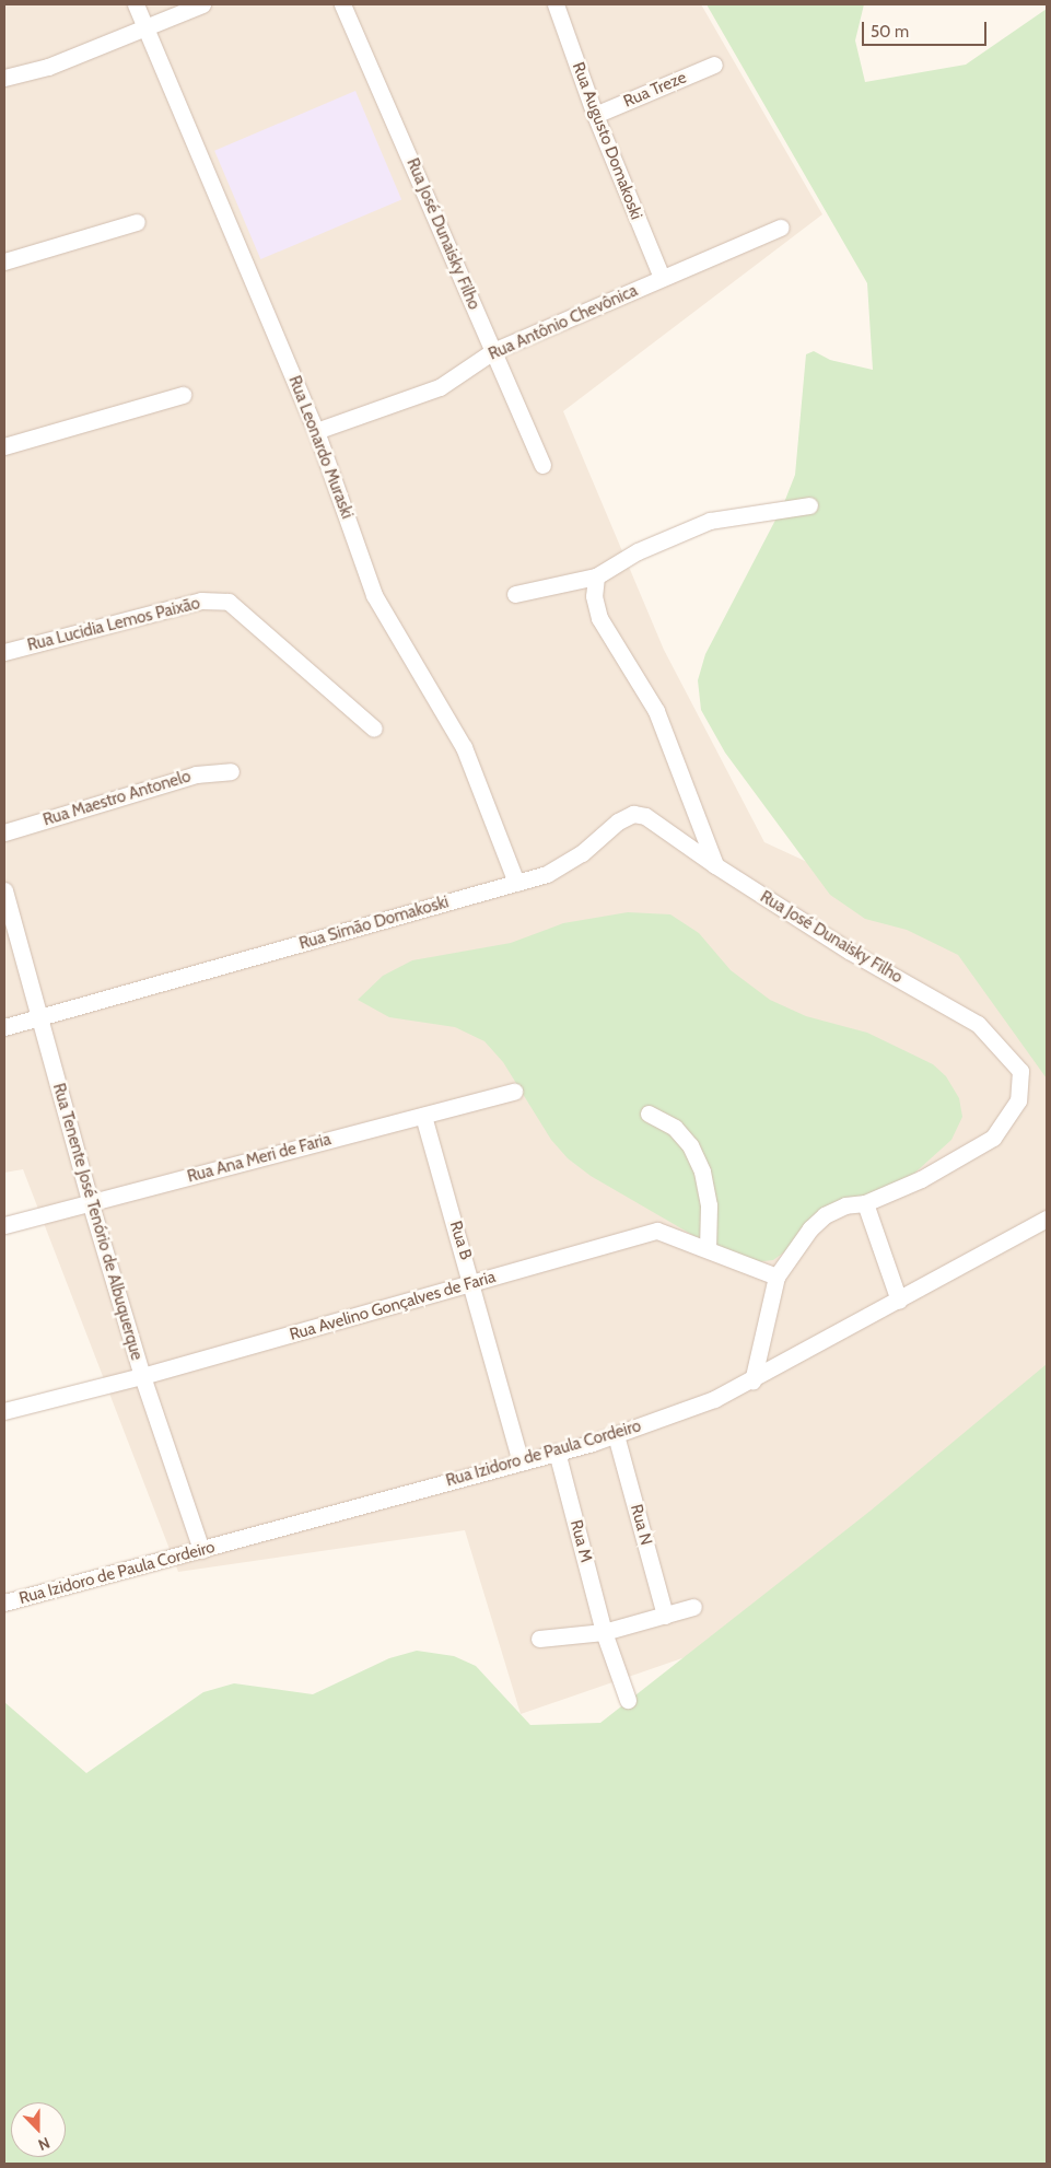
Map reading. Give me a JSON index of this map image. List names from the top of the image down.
{
  "streets": {
    "street": [
      "Rua Treze",
      "Rua Augusto Domakoski",
      "Rua José Dunaisky Filho",
      "Rua Antônio Chevônica",
      "Rua Leonardo Muraski",
      "Rua Lucidia Lemos Paixão",
      "Rua Maestro Antonelo",
      "Rua Simão Domakoski",
      "Rua Ana Meri de Faria",
      "Rua Tenente José Tenório de Albuquerque",
      "Rua B",
      "Rua Avelino Gonçalves de Faria",
      "Rua Izidoro de Paula Cordeiro",
      "Rua N",
      "Rua M"
    ]
  },
  "crossings": [
    ["Rua Treze", "Rua Augusto Domakoski"],
    ["Rua Augusto Domakoski", "Rua Antônio Chevônica"],
    ["Rua José Dunaisky Filho", "Rua Antônio Chevônica"],
    ["Rua José Dunaisky Filho", "Rua Simão Domakoski"],
    ["Rua José Dunaisky Filho", "Rua Avelino Gonçalves de Faria"],
    ["Rua Antônio Chevônica", "Rua Leonardo Muraski"],
    ["Rua Leonardo Muraski", "Rua Simão Domakoski"],
    ["Rua Simão Domakoski", "Rua Tenente José Tenório de Albuquerque"],
    ["Rua Ana Meri de Faria", "Rua Tenente José Tenório de Albuquerque"],
    ["Rua Ana Meri de Faria", "Rua B"],
    ["Rua Tenente José Tenório de Albuquerque", "Rua Avelino Gonçalves de Faria"],
    ["Rua Tenente José Tenório de Albuquerque", "Rua Izidoro de Paula Cordeiro"],
    ["Rua B", "Rua Avelino Gonçalves de Faria"],
    ["Rua B", "Rua Izidoro de Paula Cordeiro"],
    ["Rua Izidoro de Paula Cordeiro", "Rua N"],
    ["Rua Izidoro de Paula Cordeiro", "Rua M"]
  ],
  "scale_bar": "50 m",
  "north": "bottom"
}
